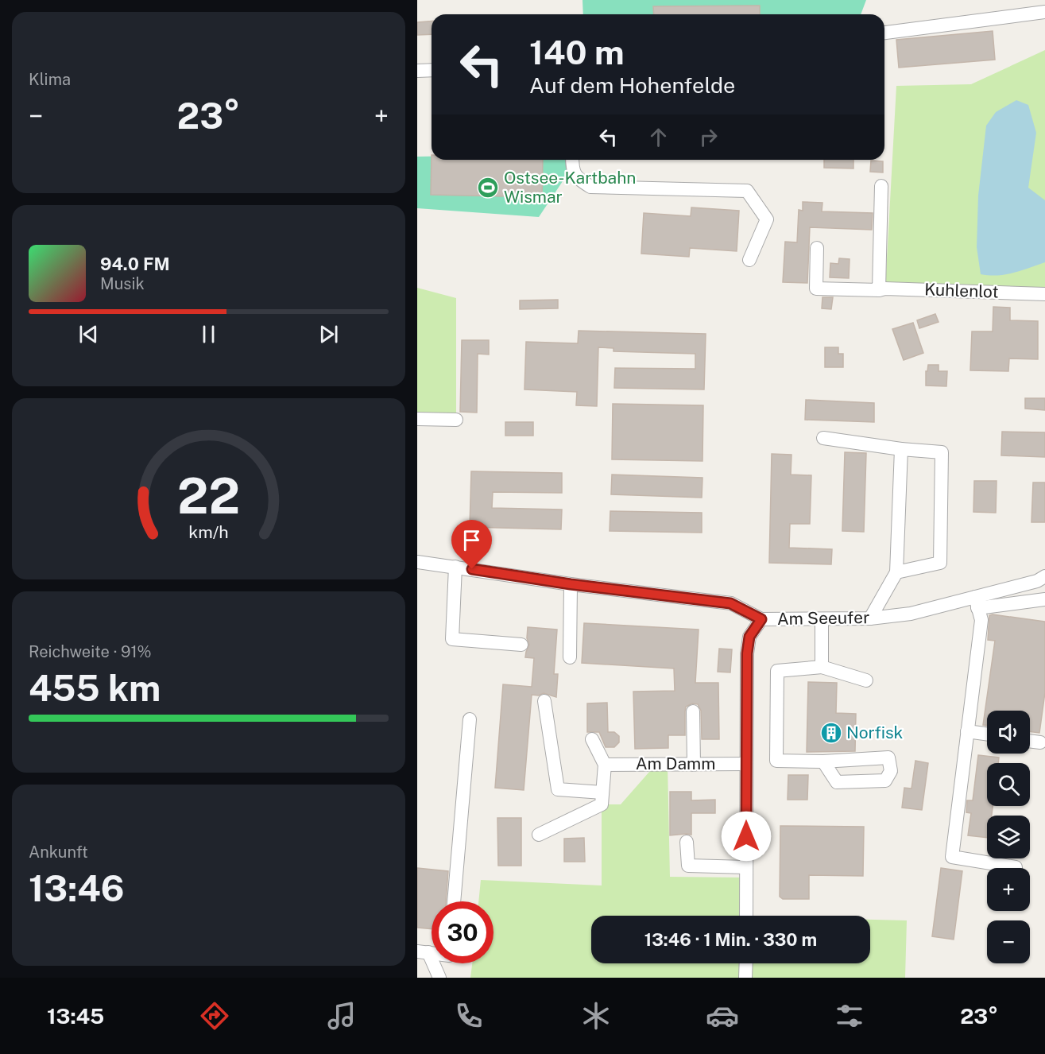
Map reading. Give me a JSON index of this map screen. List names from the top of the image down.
{
  "streets": {
    "street": ["Kuhlenlot", "Am Seeufer", "Am Damm"]
  },
  "crossings": [
    ["Am Seeufer", "Am Damm"]
  ],
  "places": {
    "sports": ["Ostsee-Kartbahn Wismar"],
    "building": ["Norfisk"]
  },
  "page": {
    "tile": [
      "Klima",
      ["Reichweite · 91%", "455 km"],
      ["Ankunft", "13:46"]
    ],
    "turn": ["140 m", "Auf dem Hohenfelde"],
    "heat": ["−", "23°", "+"],
    "song": ["94.0 FM", "Musik"],
    "map_buttons": ["+", "−"],
    "limit": "30",
    "trip": "13:46 · 1 Min. · 330 m",
    "tabs": ["13:45", "23°"],
    "gauge": ["22", "km/h"]
  }
}
